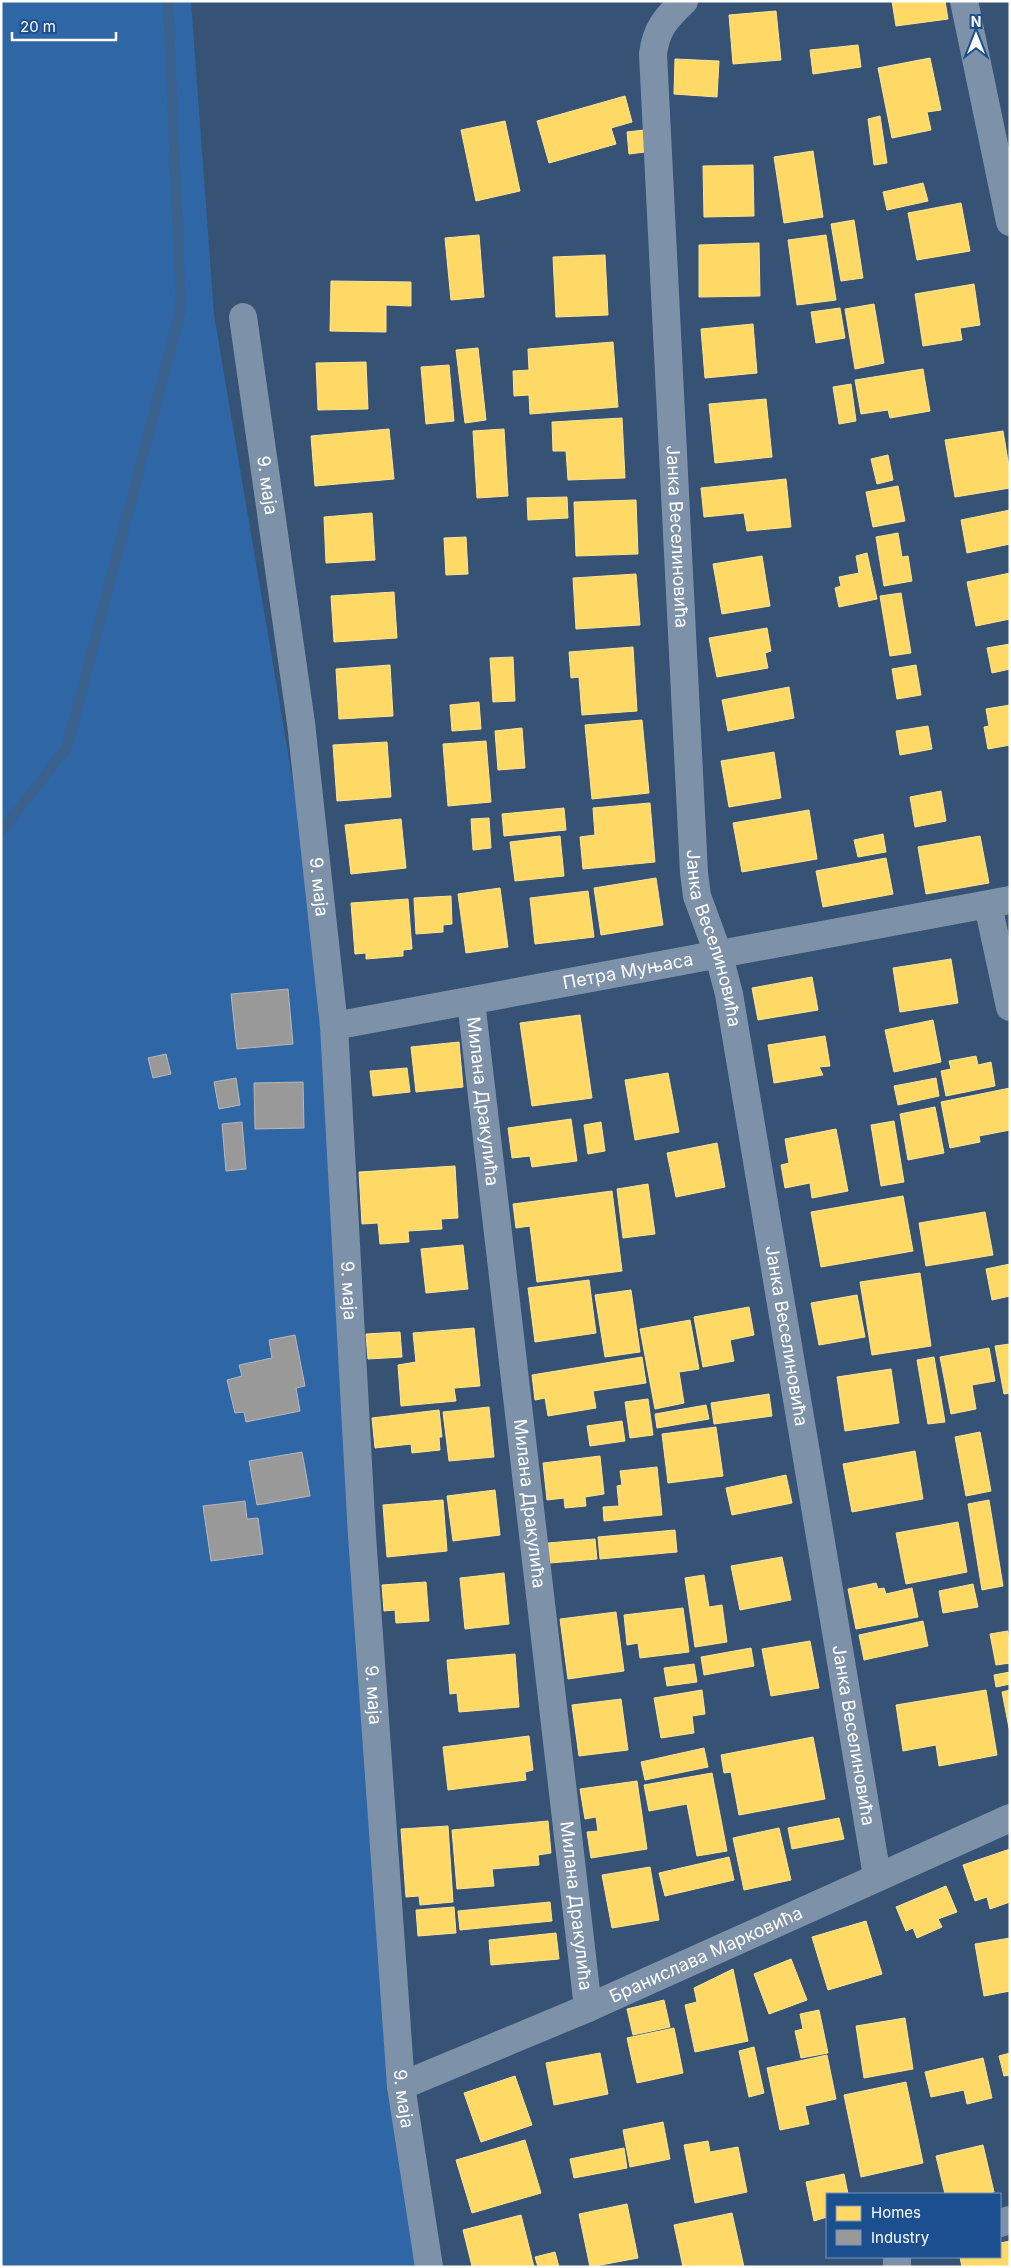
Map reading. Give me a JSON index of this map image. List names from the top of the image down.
{
  "streets": {
    "street": [
      "9. маја",
      "Јанка Веселиновића",
      "Петра Муњаса",
      "Милана Дракулића",
      "Бранислава Марковића"
    ]
  },
  "crossings": [
    ["9. маја", "Петра Муњаса"],
    ["9. маја", "Бранислава Марковића"],
    ["Јанка Веселиновића", "Петра Муњаса"],
    ["Јанка Веселиновића", "Бранислава Марковића"],
    ["Петра Муњаса", "Милана Дракулића"],
    ["Милана Дракулића", "Бранислава Марковића"]
  ],
  "legend": ["Homes", "Industry"],
  "scale_bar": "20 m",
  "north": "top"
}
